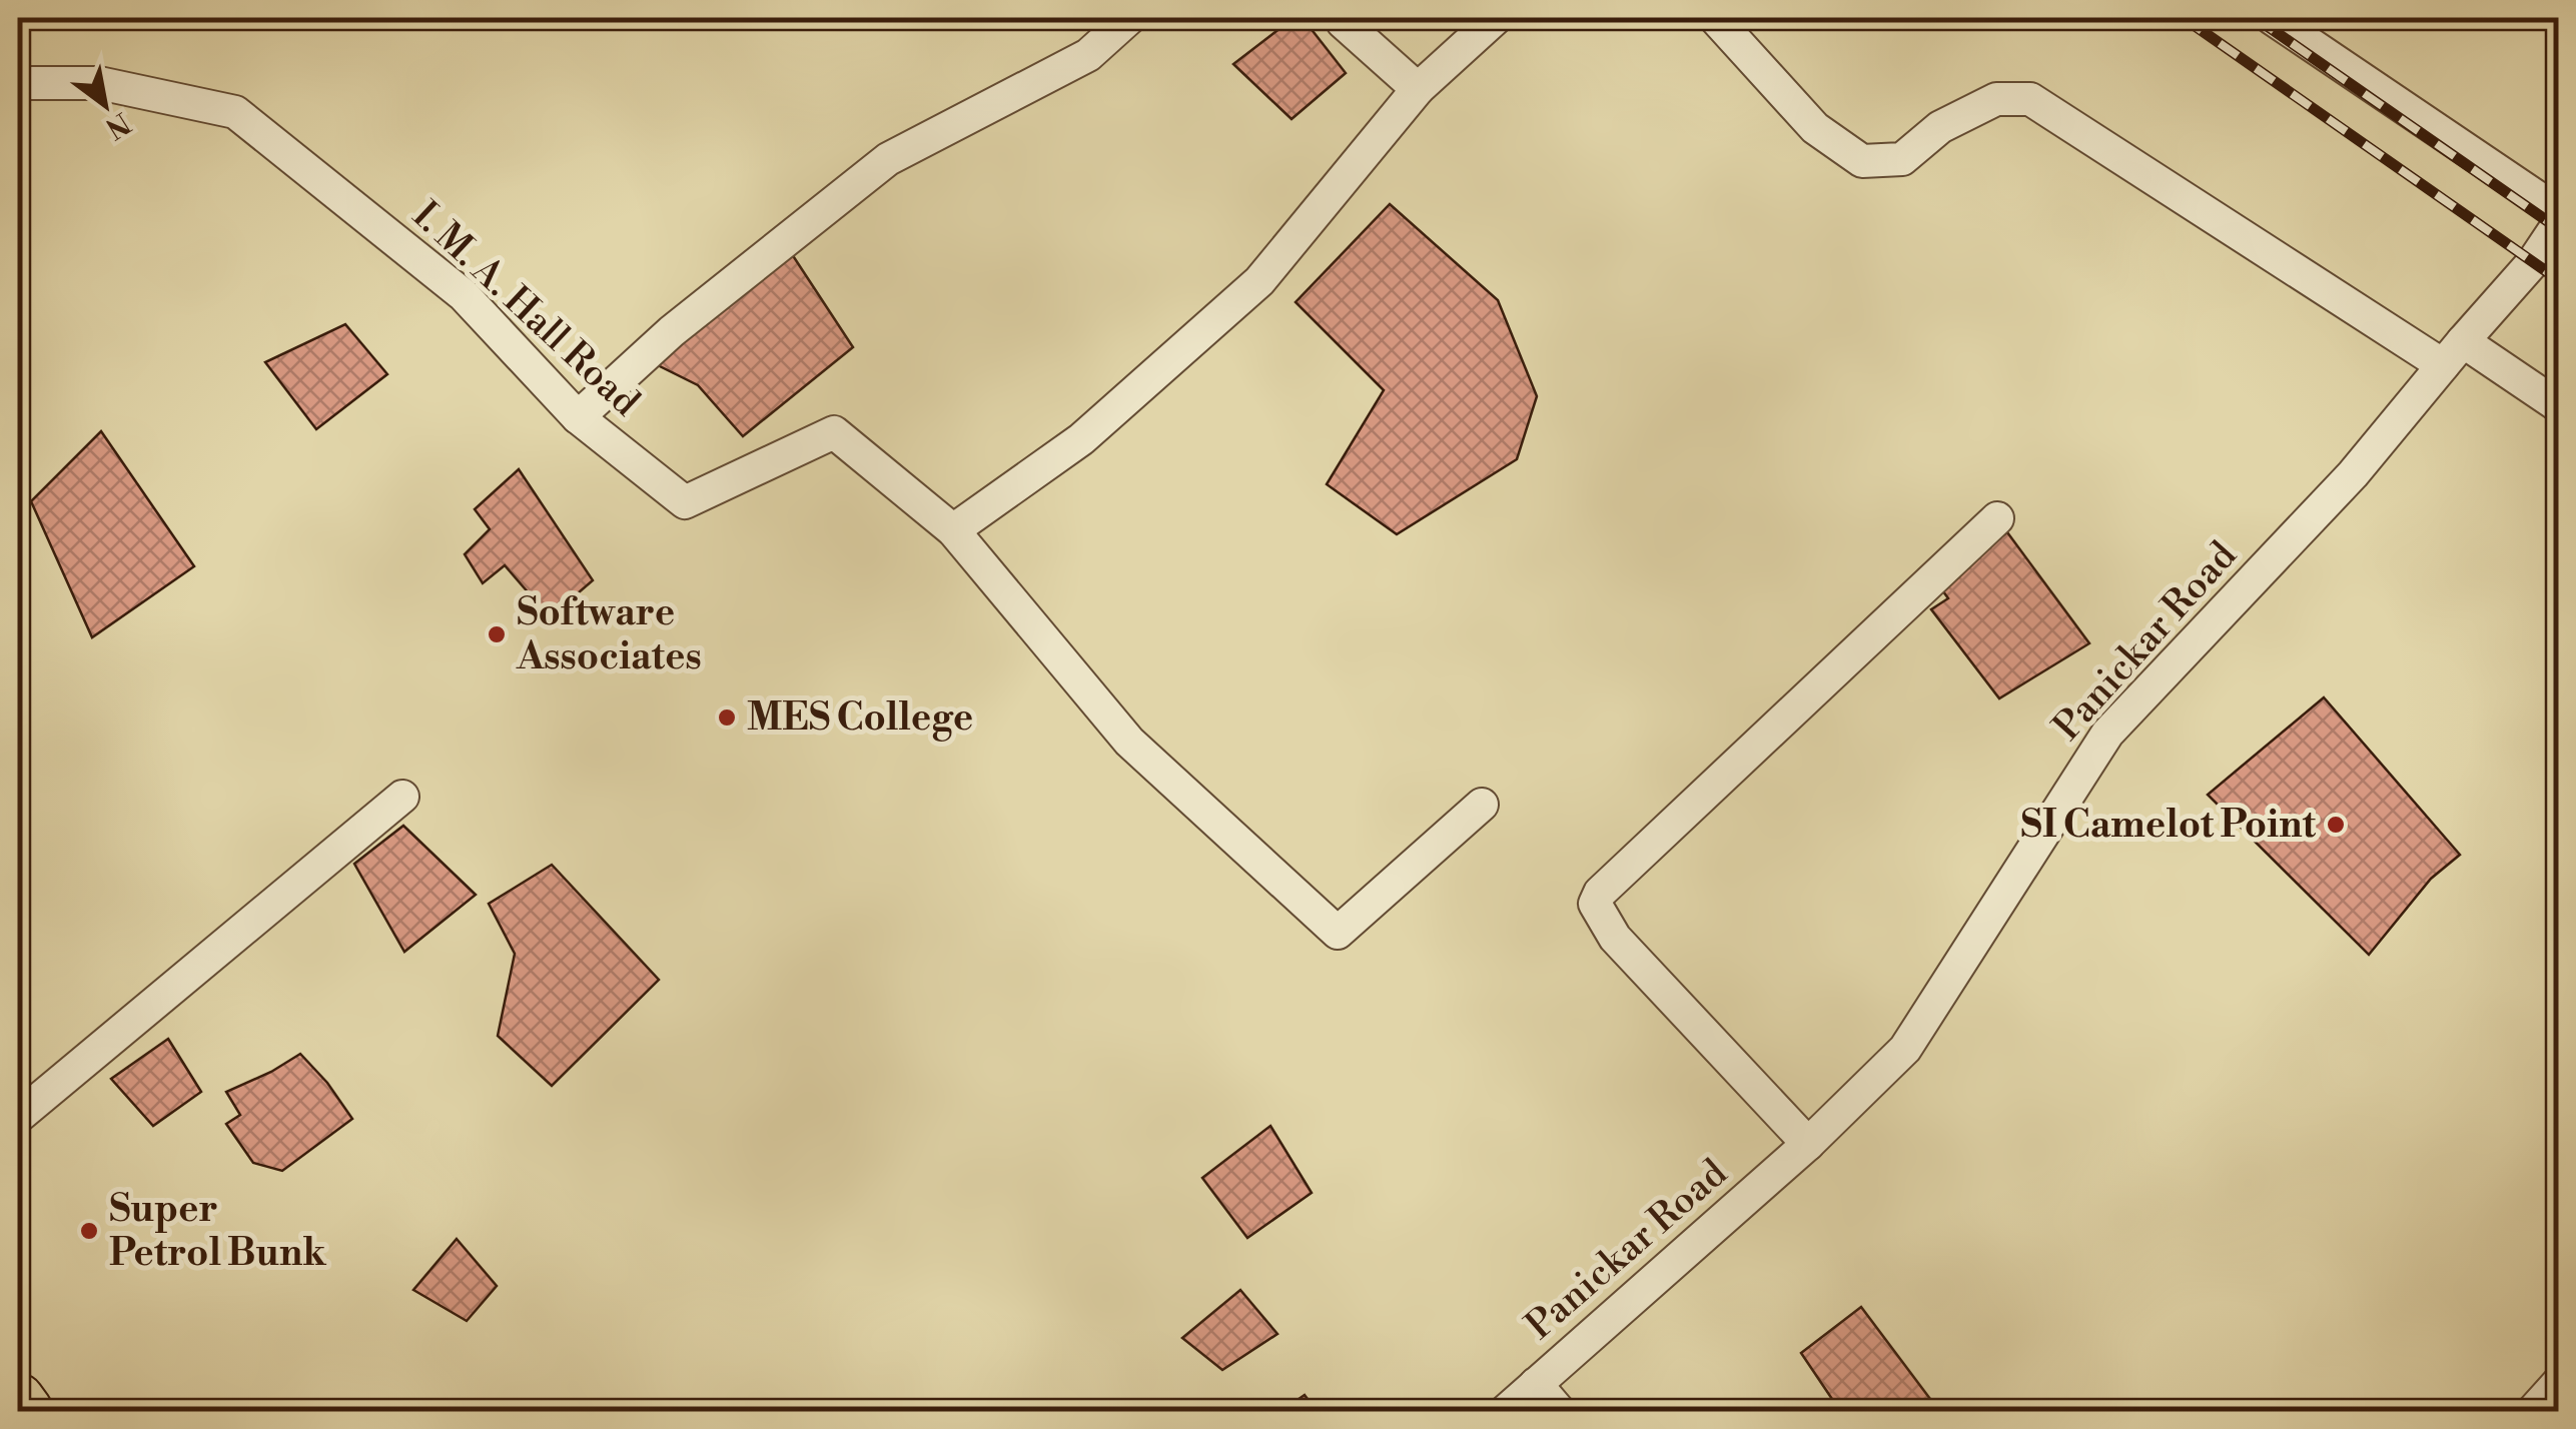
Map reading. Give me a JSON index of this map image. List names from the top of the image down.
{
  "streets": {
    "street": ["I. M. A. Hall Road", "Panickar Road"]
  },
  "places": [
    "Software Associates",
    "MES College",
    "SI Camelot Point",
    "Super Petrol Bunk"
  ],
  "north": "bottom right"
}
